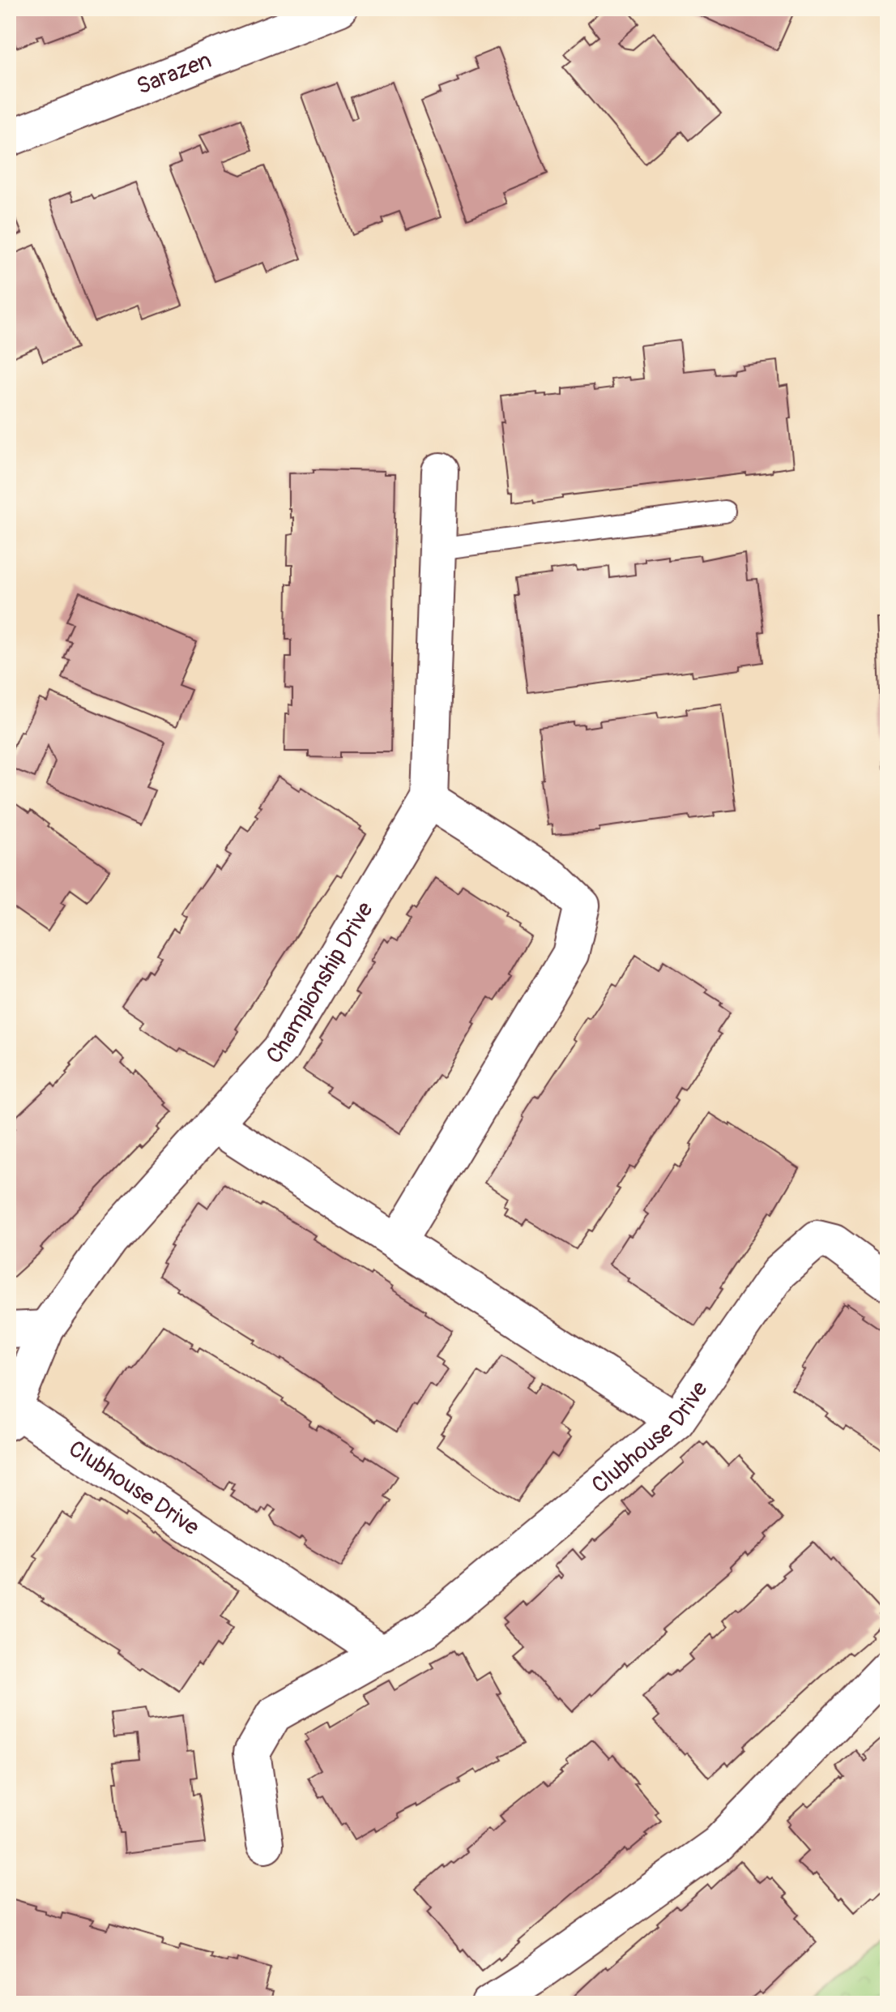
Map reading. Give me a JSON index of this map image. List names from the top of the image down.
{
  "streets": {
    "street": ["Sarazen", "Championship Drive", "Clubhouse Drive"]
  },
  "crossings": [
    ["Championship Drive", "Clubhouse Drive"]
  ]
}
